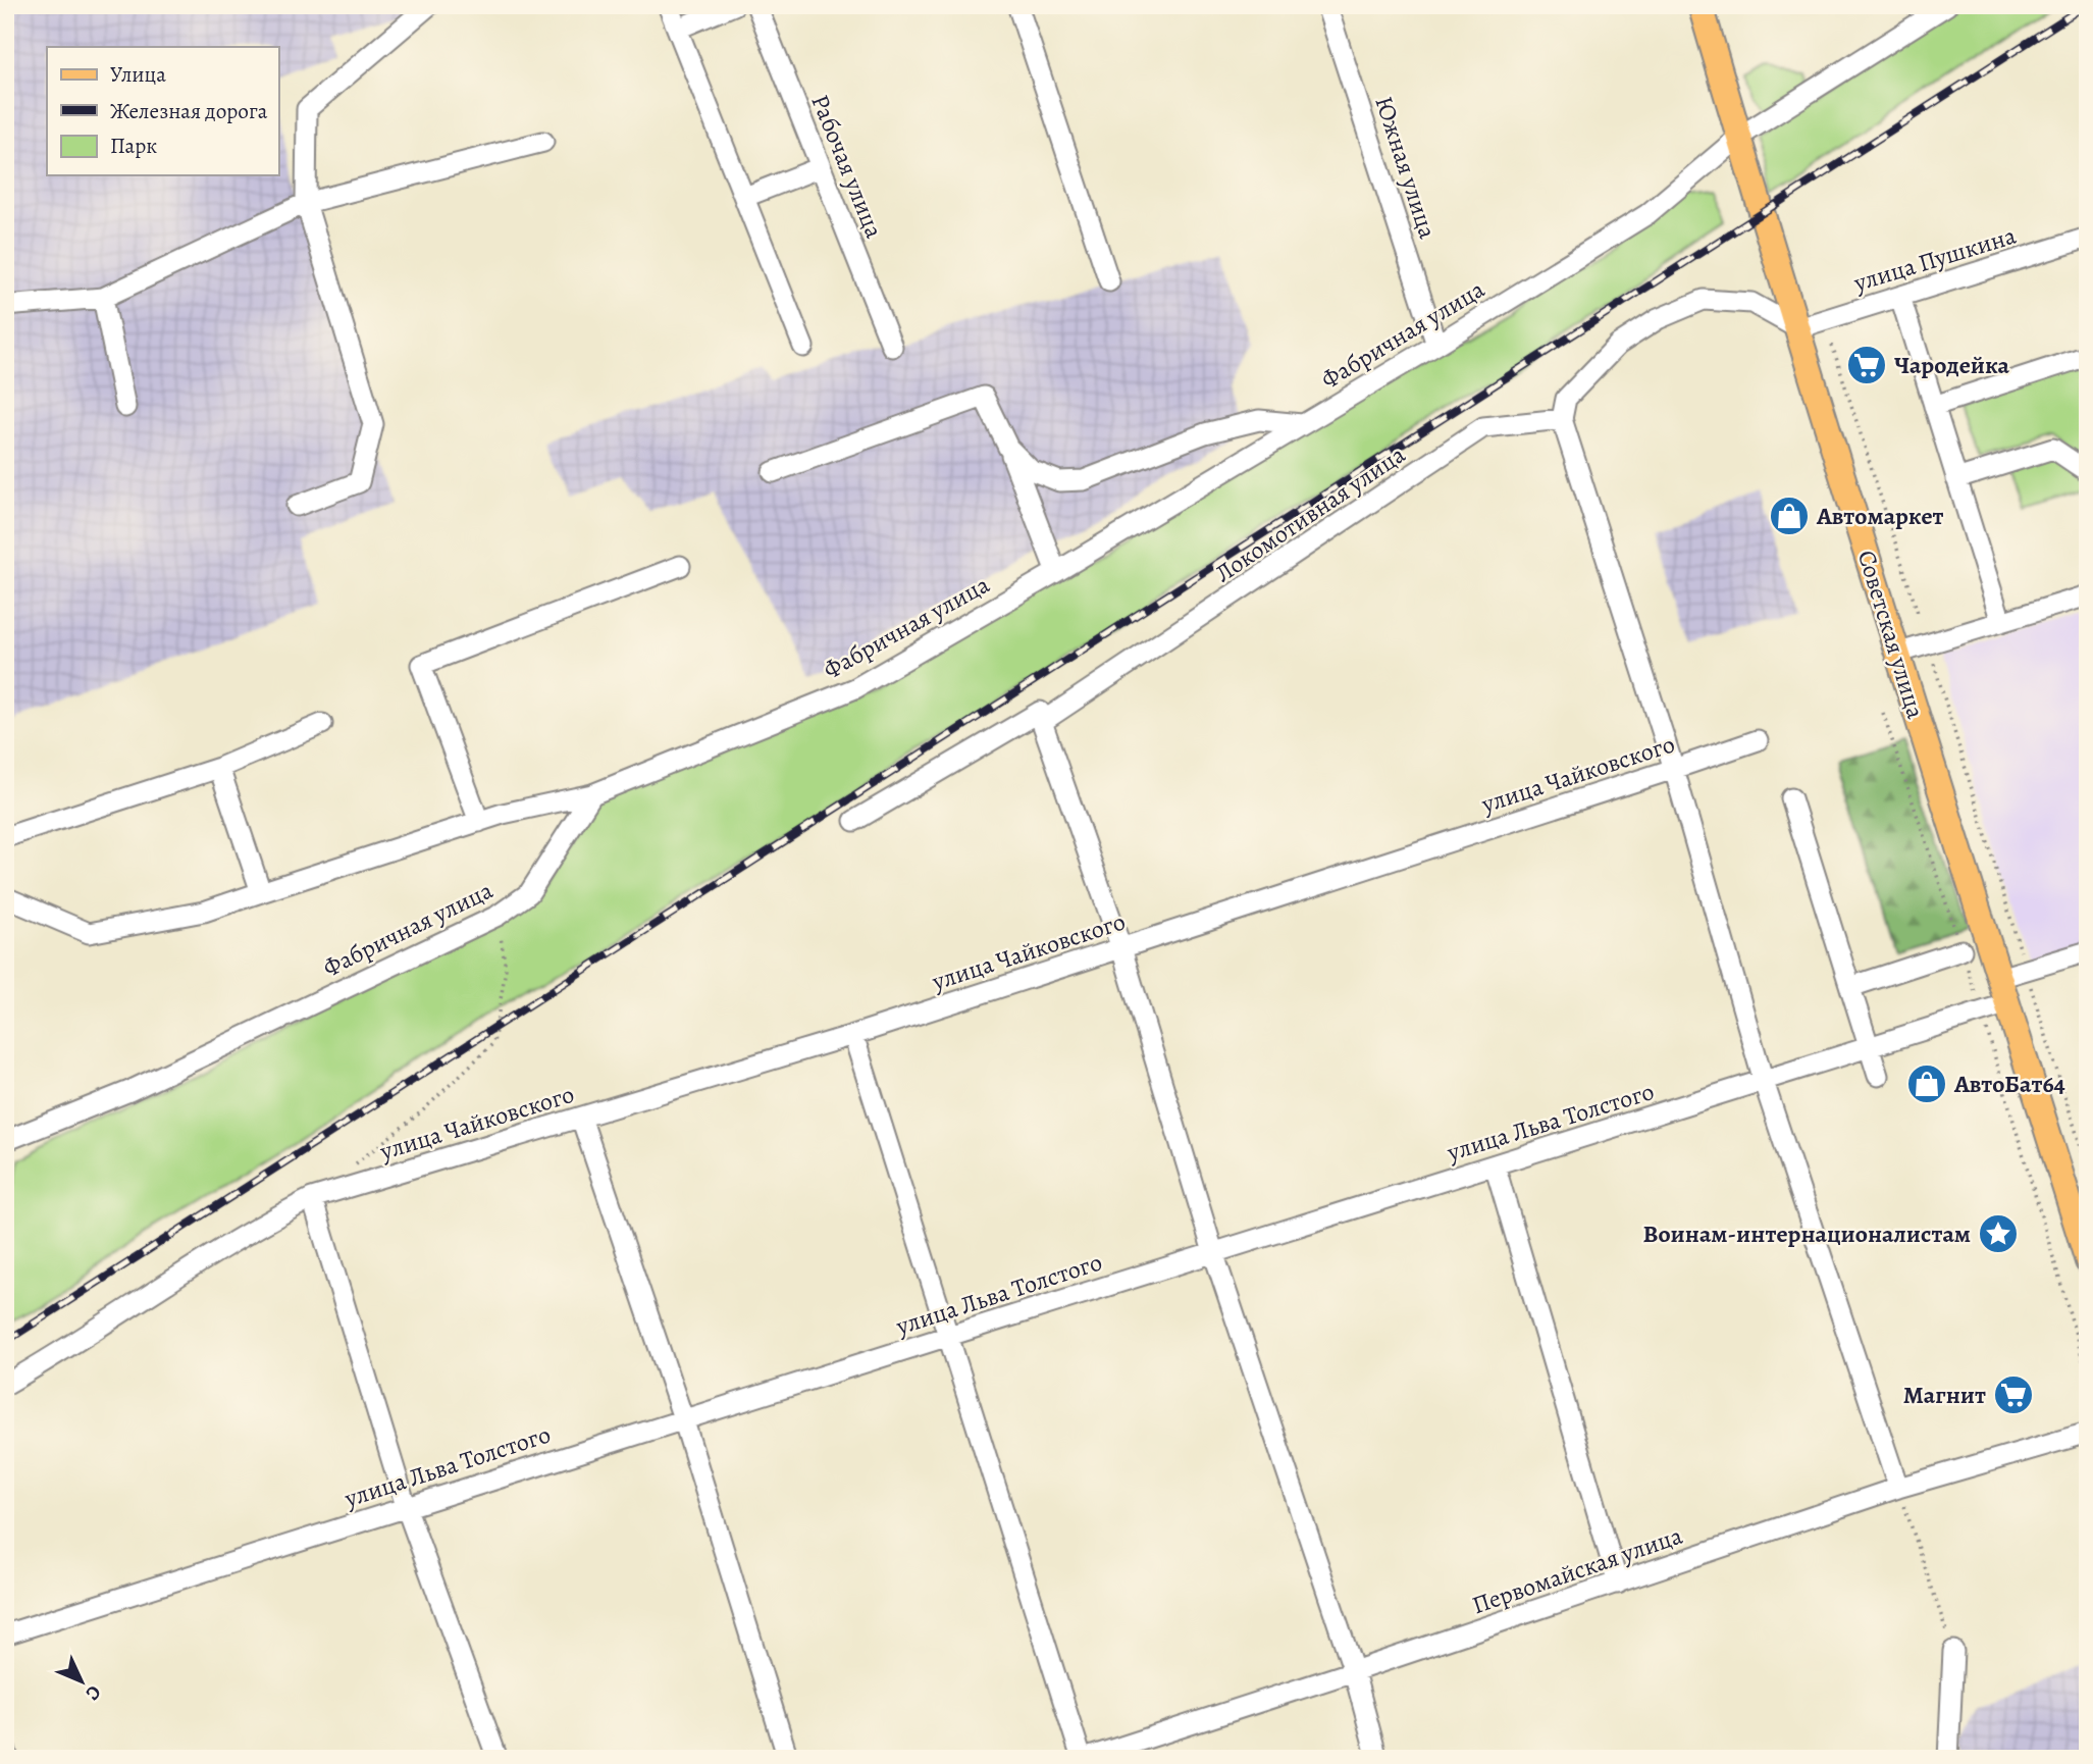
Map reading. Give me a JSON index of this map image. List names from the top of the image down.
{
  "streets": {
    "main road": ["Советская улица"],
    "street": [
      "Рабочая улица",
      "Южная улица",
      "улица Пушкина",
      "Фабричная улица",
      "Локомотивная улица",
      "улица Чайковского",
      "улица Льва Толстого",
      "Первомайская улица"
    ]
  },
  "crossings": [
    ["Южная улица", "Фабричная улица"],
    ["улица Пушкина", "Советская улица"],
    ["Фабричная улица", "Советская улица"],
    ["Советская улица", "улица Льва Толстого"]
  ],
  "places": {
    "supermarket": ["Чародейка", "Магнит"],
    "shop": ["Автомаркет", "АвтоБат64"],
    "place": ["Воинам-интернационалистам"]
  },
  "legend": ["Улица", "Железная дорога", "Парк"],
  "north": "bottom right"
}
